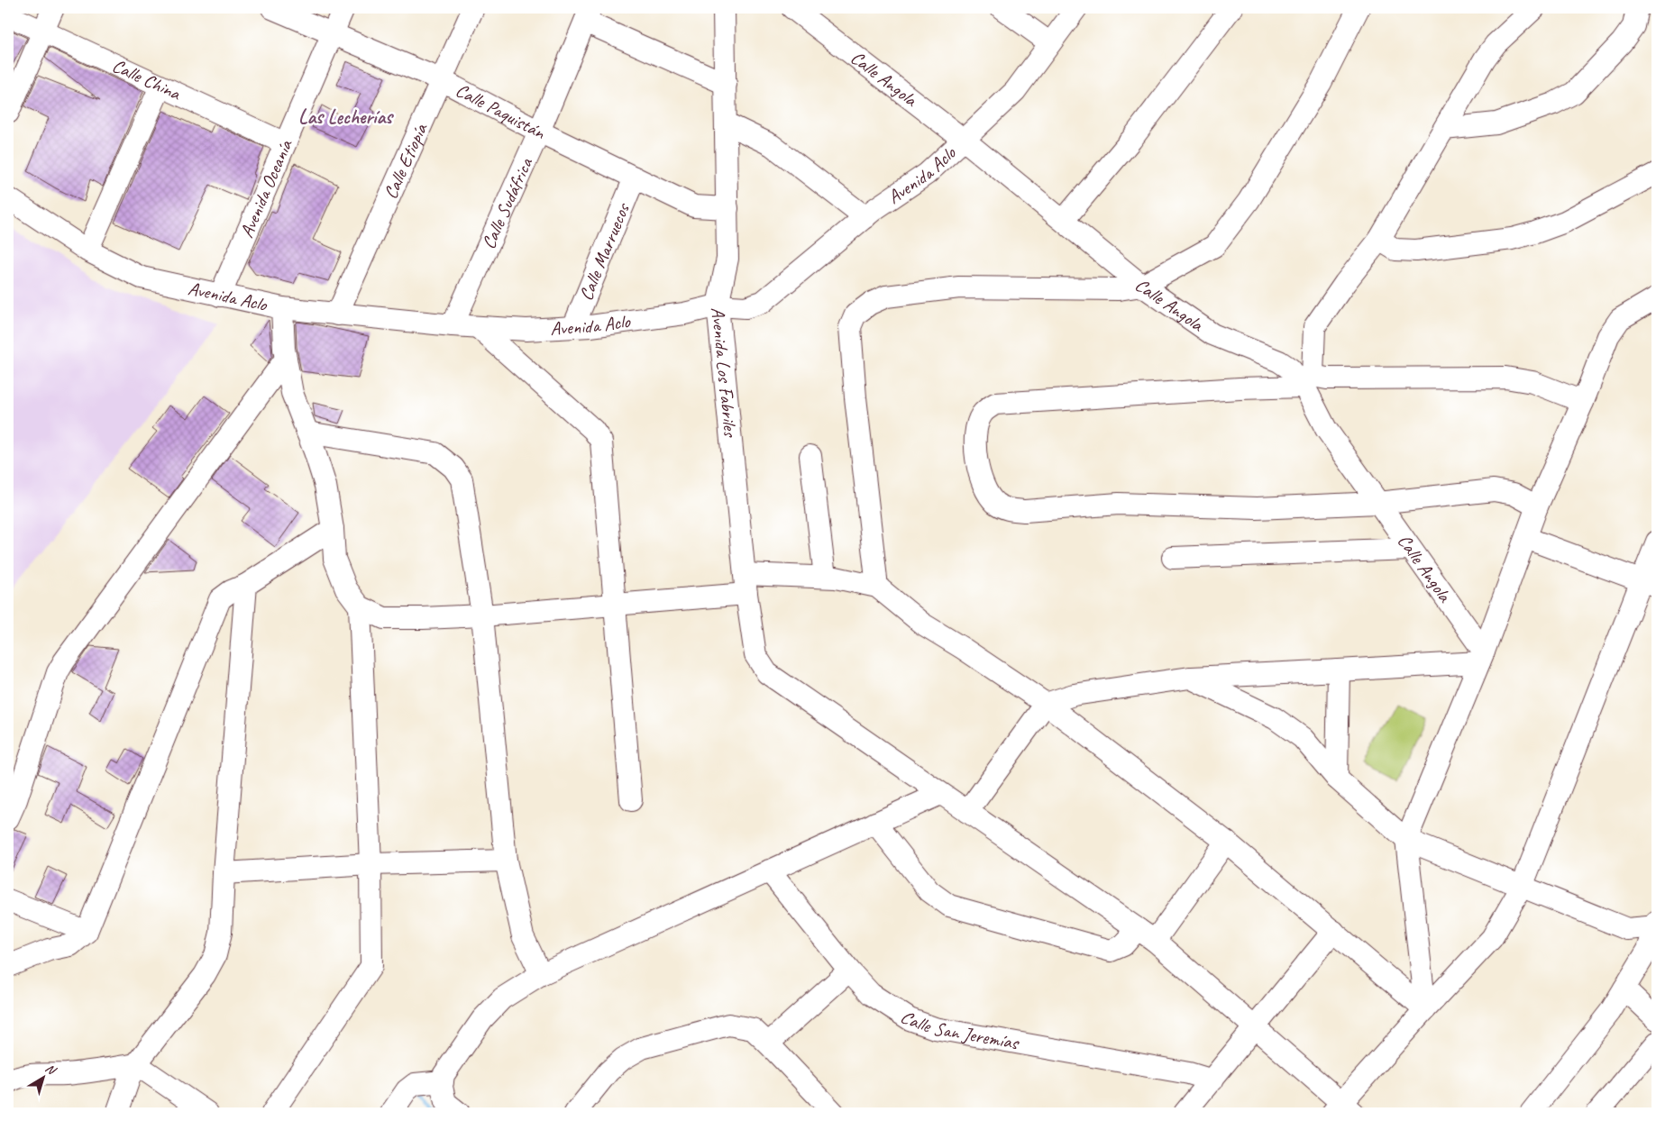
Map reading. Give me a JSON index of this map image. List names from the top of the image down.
{
  "streets": {
    "street": [
      "Calle Angola",
      "Calle China",
      "Calle Paquistán",
      "Calle Etiopía",
      "Avenida Aclo",
      "Avenida Oceanía",
      "Calle Sudáfrica",
      "Calle Marruecos",
      "Avenida Los Fabriles",
      "Calle San Jeremías"
    ]
  },
  "crossings": [
    ["Calle Angola", "Avenida Aclo"],
    ["Calle China", "Avenida Oceanía"],
    ["Calle Paquistán", "Calle Etiopía"],
    ["Calle Paquistán", "Avenida Oceanía"],
    ["Calle Paquistán", "Calle Sudáfrica"],
    ["Calle Paquistán", "Calle Marruecos"],
    ["Calle Paquistán", "Avenida Los Fabriles"],
    ["Calle Etiopía", "Avenida Aclo"],
    ["Avenida Aclo", "Avenida Oceanía"],
    ["Avenida Aclo", "Calle Sudáfrica"],
    ["Avenida Aclo", "Calle Marruecos"],
    ["Avenida Aclo", "Avenida Los Fabriles"]
  ],
  "districts": ["Las Lecherías"],
  "north": "top right"
}
